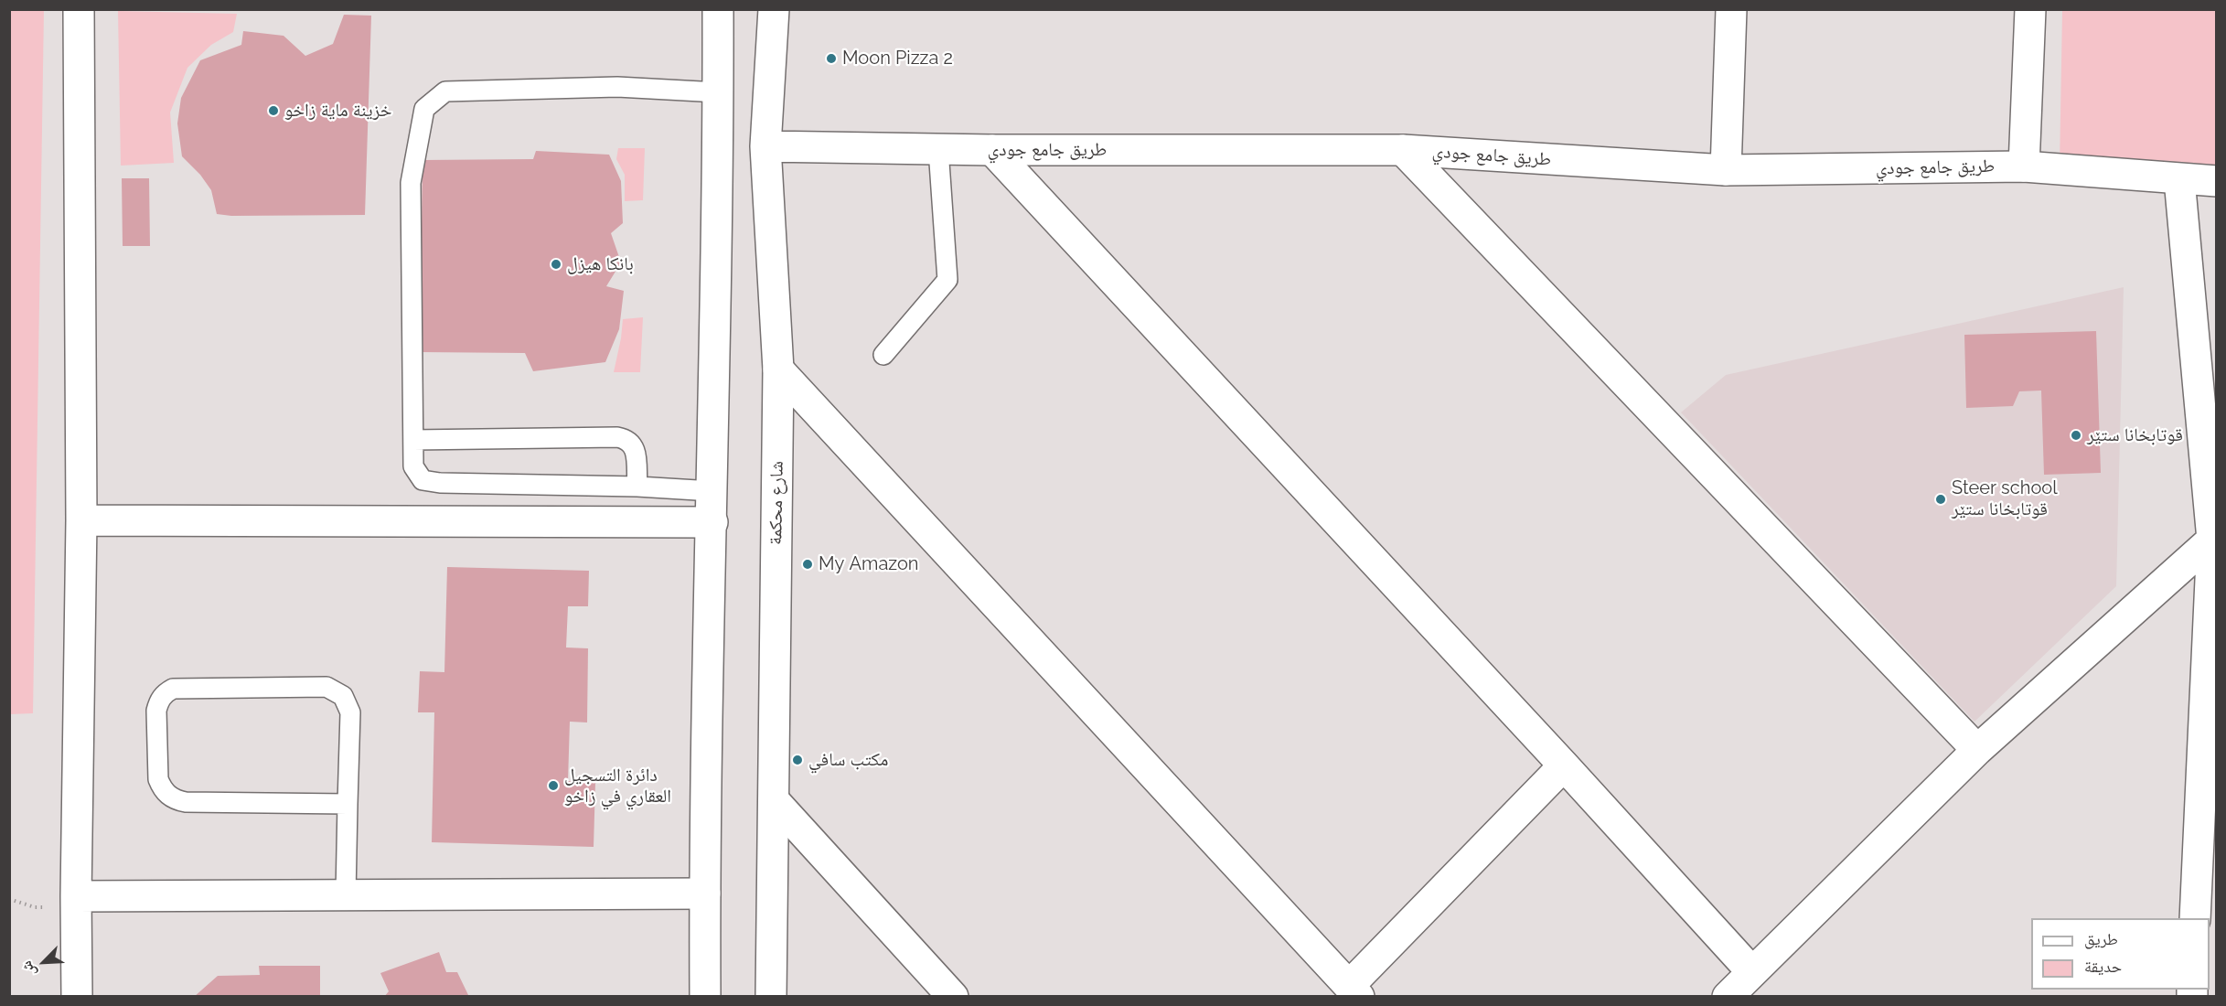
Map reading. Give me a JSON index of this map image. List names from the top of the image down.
{
  "streets": {
    "street": ["طريق جامع جودي", "شارع محكمة"]
  },
  "crossings": [
    ["طريق جامع جودي", "شارع محكمة"]
  ],
  "places": [
    "Moon Pizza 2",
    "خزينة ماية زاخو",
    "بانکا هیزل",
    "قوتابخانا ستێر",
    "Steer school قوتابخانا ستێر",
    "My Amazon",
    "مكتب سافي",
    "دائرة التسجيل العقاري في زاخو"
  ],
  "legend": ["طريق", "حديقة"],
  "north": "bottom left"
}
